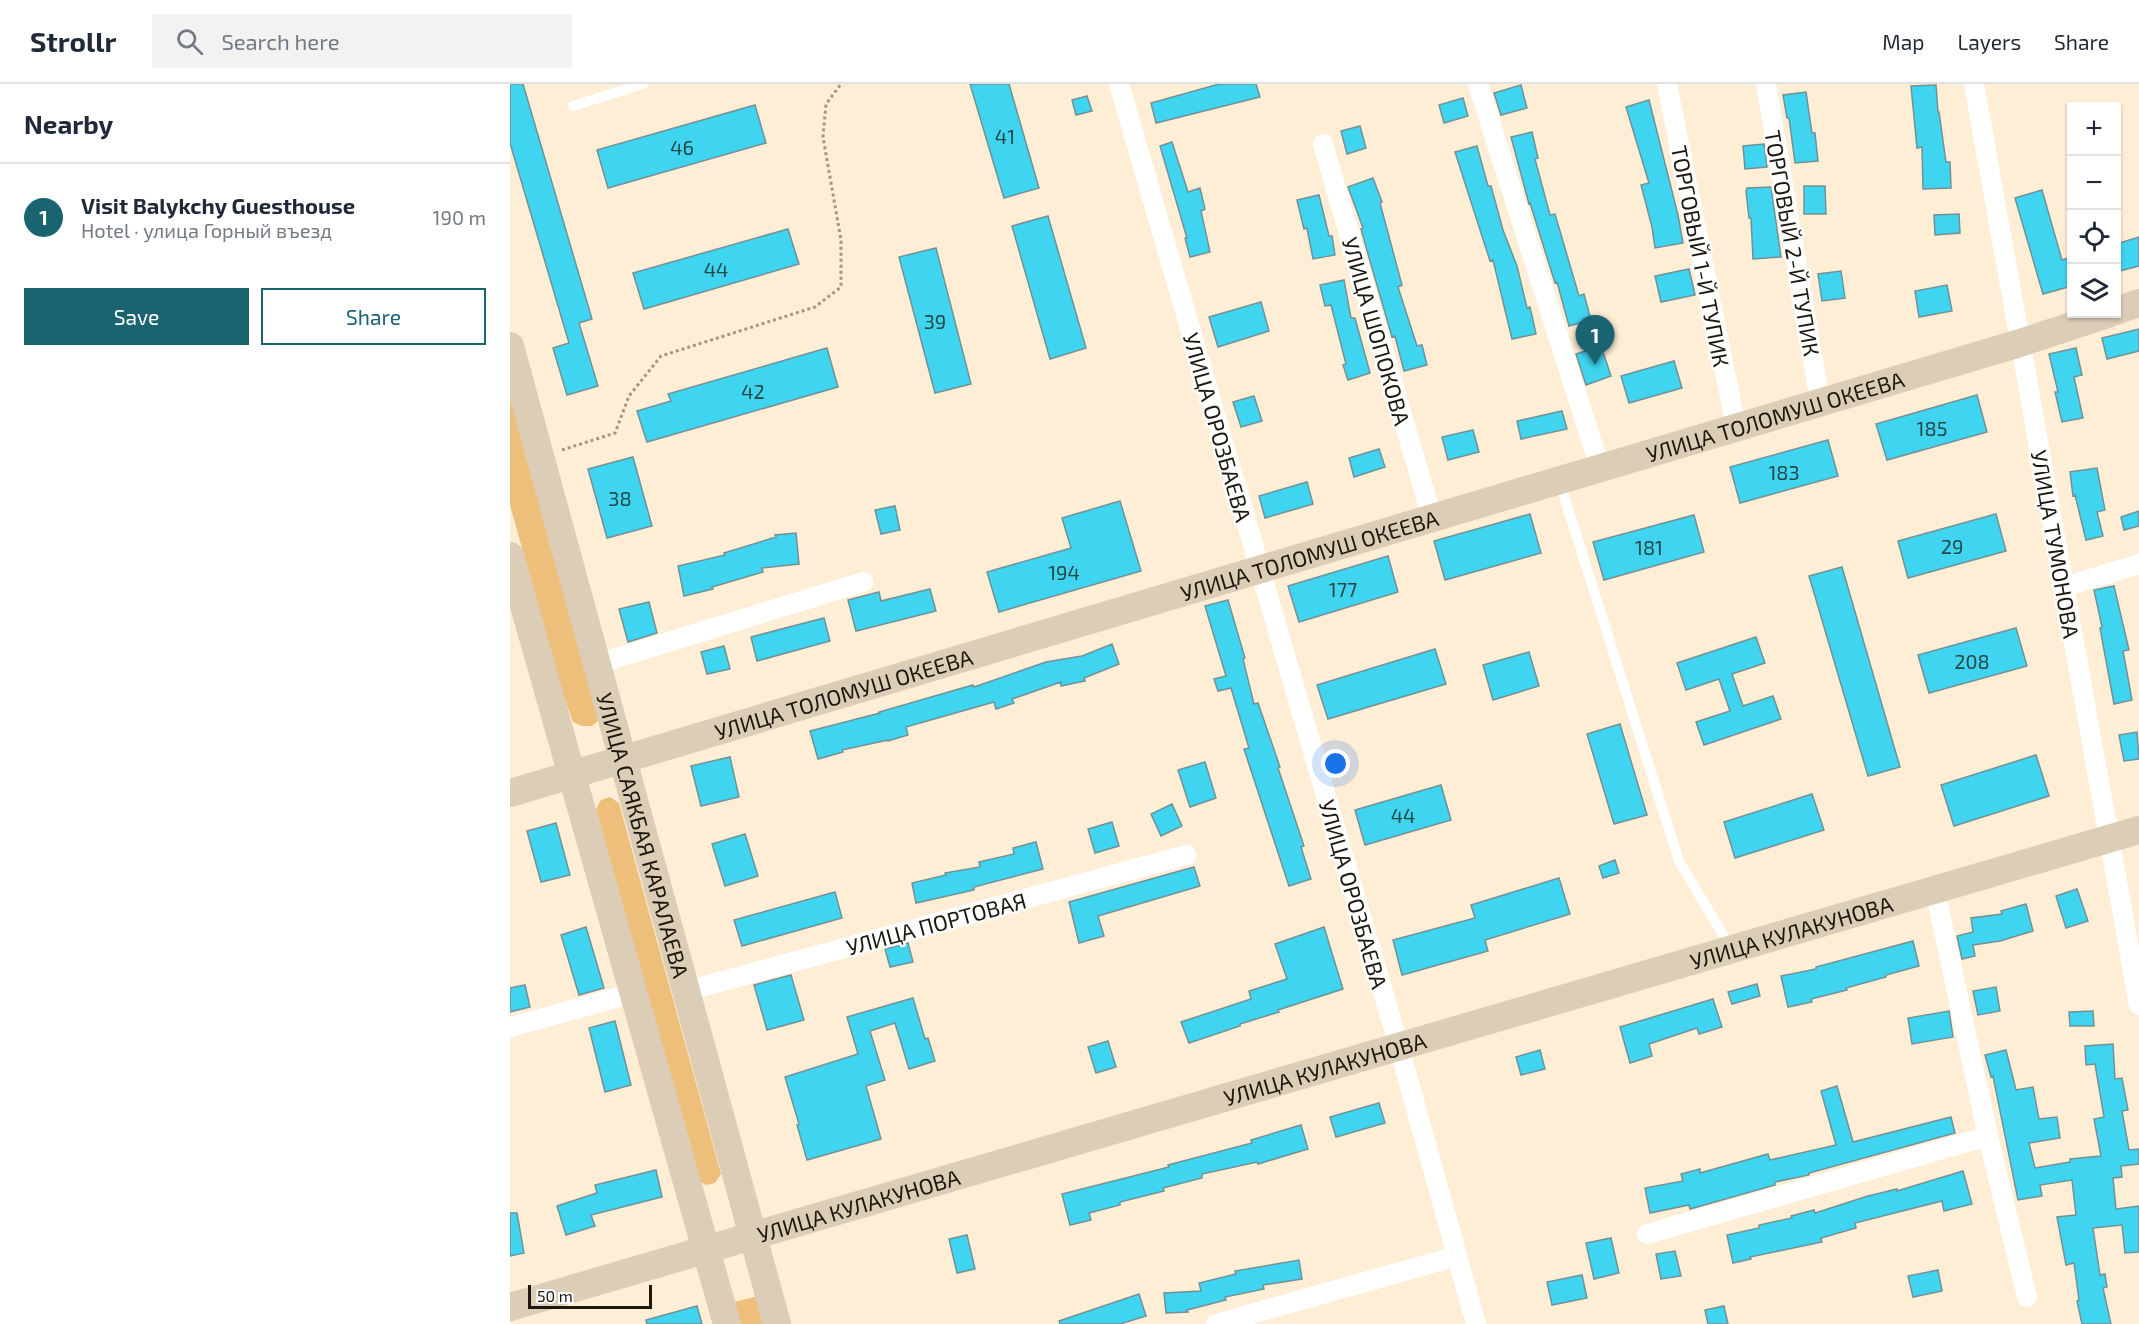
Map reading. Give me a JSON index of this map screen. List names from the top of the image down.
{
  "streets": {
    "street": [
      "ТОРГОВЫЙ 2-Й ТУПИК",
      "ТОРГОВЫЙ 1-Й ТУПИК",
      "УЛИЦА ШОПОКОВА",
      "УЛИЦА ТОЛОМУШ ОКЕЕВА",
      "УЛИЦА ОРОЗБАЕВА",
      "УЛИЦА ТУМОНОВА",
      "УЛИЦА САЯКБАЯ КАРАЛАЕВА",
      "УЛИЦА ПОРТОВАЯ",
      "УЛИЦА КУЛАКУНОВА"
    ]
  },
  "crossings": [
    ["ТОРГОВЫЙ 2-Й ТУПИК", "УЛИЦА ТОЛОМУШ ОКЕЕВА"],
    ["ТОРГОВЫЙ 1-Й ТУПИК", "УЛИЦА ТОЛОМУШ ОКЕЕВА"],
    ["УЛИЦА ШОПОКОВА", "УЛИЦА ТОЛОМУШ ОКЕЕВА"],
    ["УЛИЦА ТОЛОМУШ ОКЕЕВА", "УЛИЦА ОРОЗБАЕВА"],
    ["УЛИЦА ТОЛОМУШ ОКЕЕВА", "УЛИЦА ТУМОНОВА"],
    ["УЛИЦА ТОЛОМУШ ОКЕЕВА", "УЛИЦА САЯКБАЯ КАРАЛАЕВА"],
    ["УЛИЦА ОРОЗБАЕВА", "УЛИЦА КУЛАКУНОВА"],
    ["УЛИЦА ТУМОНОВА", "УЛИЦА КУЛАКУНОВА"],
    ["УЛИЦА САЯКБАЯ КАРАЛАЕВА", "УЛИЦА ПОРТОВАЯ"],
    ["УЛИЦА САЯКБАЯ КАРАЛАЕВА", "УЛИЦА КУЛАКУНОВА"]
  ],
  "house_numbers": [
    "41",
    "46",
    "44",
    "39",
    "42",
    "185",
    "183",
    "38",
    "29",
    "181",
    "194",
    "177",
    "208",
    "44"
  ],
  "scale_bar": "50 m",
  "page": {
    "header": "Strollr",
    "search": "Search here",
    "nav": ["Map", "Layers", "Share"],
    "heading": "Nearby",
    "map_buttons": ["+", "−"],
    "list": [
      {
        "mark": "1",
        "name": "Visit Balykchy Guesthouse",
        "note": "Hotel · улица Горный въезд",
        "value": "190 m"
      }
    ],
    "buttons": ["Save", "Share"],
    "pins": "1",
    "scale": "50 m"
  }
}
